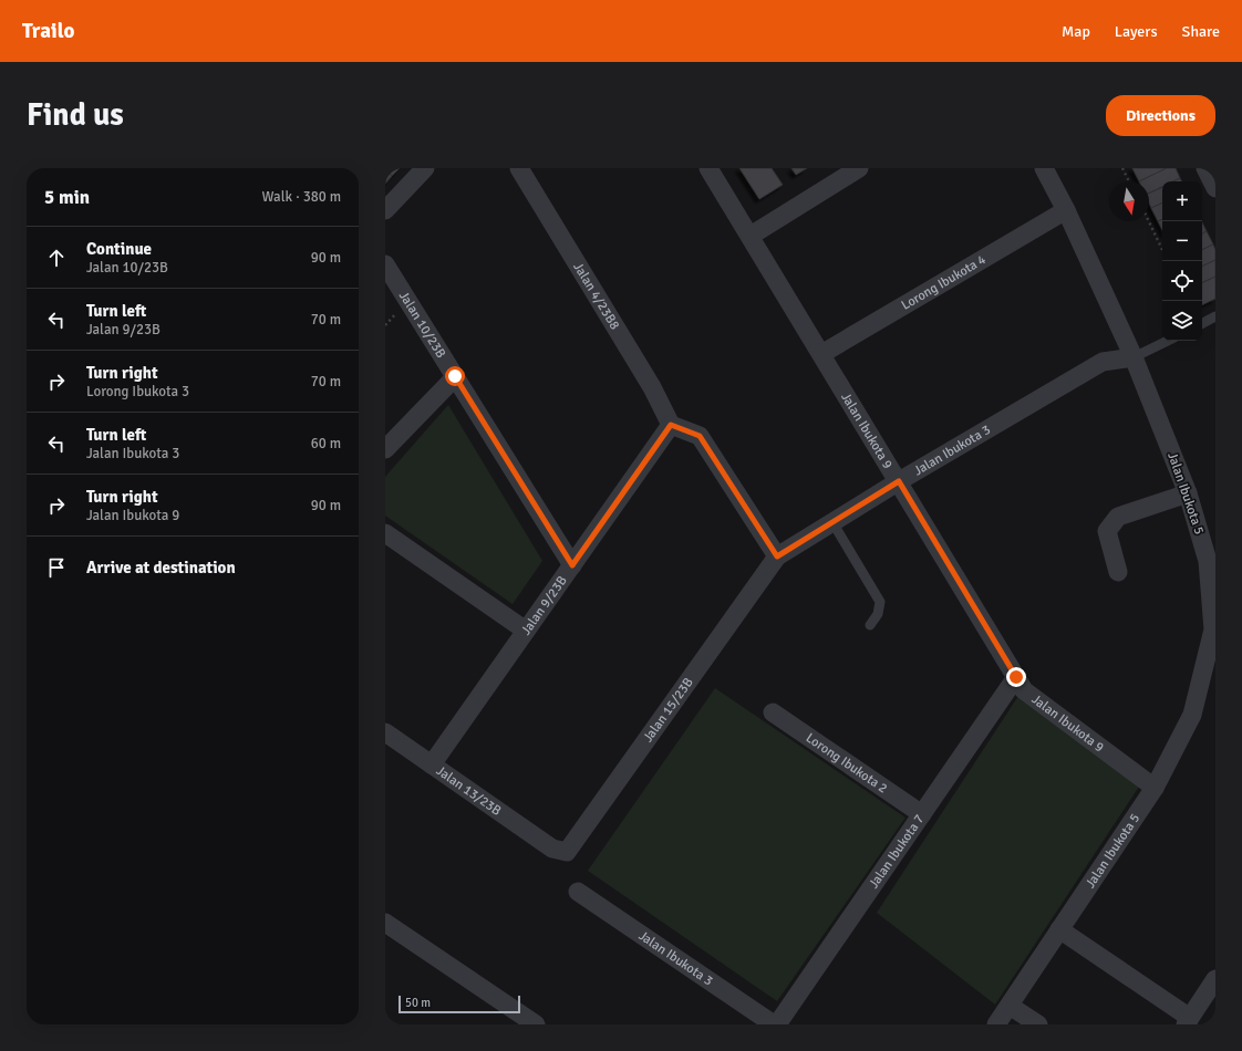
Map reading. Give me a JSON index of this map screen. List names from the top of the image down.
{
  "streets": {
    "street": [
      "Lorong Ibukota 4",
      "Jalan 4/23B8",
      "Jalan 10/23B",
      "Jalan Ibukota 9",
      "Jalan Ibukota 3",
      "Jalan Ibukota 5",
      "Jalan 9/23B",
      "Jalan 15/23B",
      "Lorong Ibukota 2",
      "Jalan 13/23B",
      "Jalan Ibukota 7"
    ]
  },
  "crossings": [
    ["Lorong Ibukota 4", "Jalan Ibukota 9"],
    ["Lorong Ibukota 4", "Jalan Ibukota 5"],
    ["Jalan 4/23B8", "Jalan 9/23B"],
    ["Jalan 10/23B", "Jalan 9/23B"],
    ["Jalan Ibukota 9", "Jalan Ibukota 3"],
    ["Jalan Ibukota 9", "Jalan Ibukota 5"],
    ["Jalan Ibukota 9", "Jalan Ibukota 7"],
    ["Jalan Ibukota 3", "Jalan Ibukota 5"],
    ["Jalan Ibukota 3", "Jalan 15/23B"],
    ["Jalan Ibukota 3", "Jalan Ibukota 7"],
    ["Jalan 9/23B", "Jalan 13/23B"],
    ["Jalan 15/23B", "Jalan 13/23B"],
    ["Lorong Ibukota 2", "Jalan Ibukota 7"]
  ],
  "scale_bar": "50 m",
  "north": "bottom",
  "page": {
    "header": "Trailo",
    "nav": ["Map", "Layers", "Share"],
    "buttons": "Directions",
    "title": "Find us",
    "heading": ["5 min", "Walk · 380 m"],
    "map_buttons": ["+", "−"],
    "list": [
      ["Continue", "Jalan 10/23B", "90 m"],
      ["Turn left", "Jalan 9/23B", "70 m"],
      ["Turn right", "Lorong Ibukota 3", "70 m"],
      ["Turn left", "Jalan Ibukota 3", "60 m"],
      ["Turn right", "Jalan Ibukota 9", "90 m"],
      "Arrive at destination"
    ],
    "scale": "50 m"
  }
}
